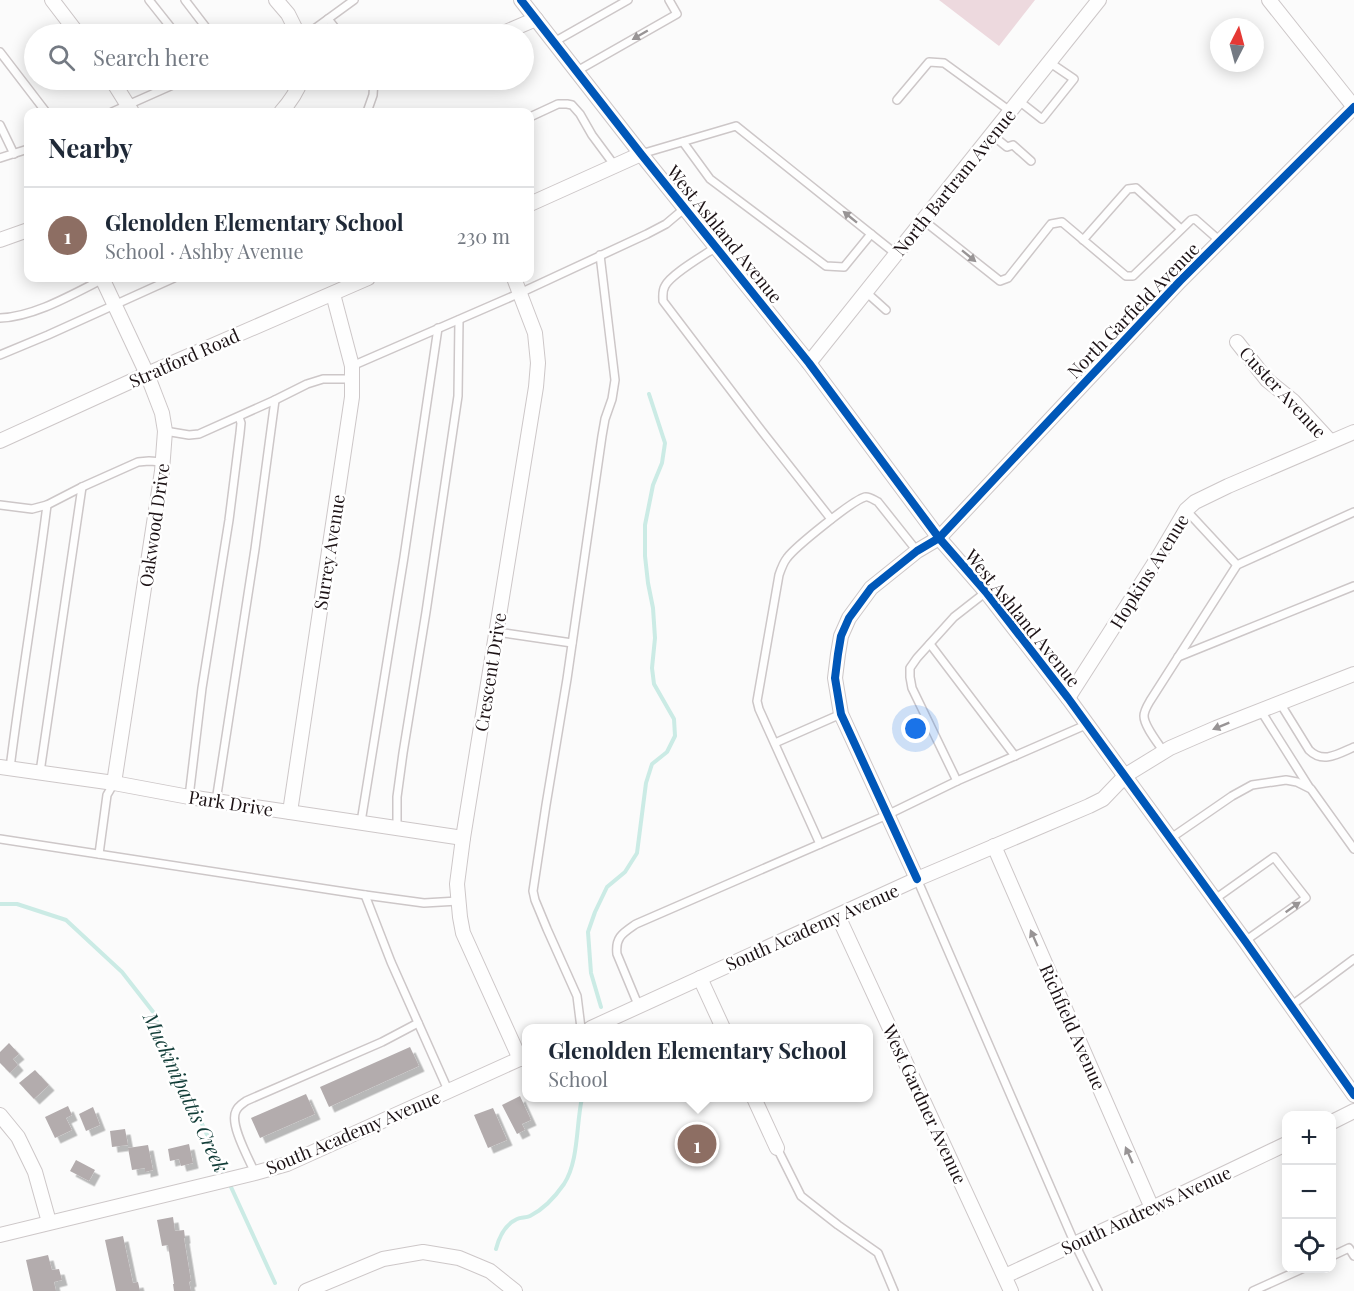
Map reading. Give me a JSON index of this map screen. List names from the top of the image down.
{
  "streets": {
    "street": [
      "North Bartram Avenue",
      "West Ashland Avenue",
      "North Garfield Avenue",
      "Stratford Road",
      "Custer Avenue",
      "Oakwood Drive",
      "Surrey Avenue",
      "Hopkins Avenue",
      "Crescent Drive",
      "Park Drive",
      "South Academy Avenue",
      "Richfield Avenue",
      "West Gardner Avenue",
      "South Andrews Avenue"
    ]
  },
  "crossings": [
    ["North Bartram Avenue", "West Ashland Avenue"],
    ["West Ashland Avenue", "North Garfield Avenue"],
    ["West Ashland Avenue", "Hopkins Avenue"],
    ["West Ashland Avenue", "South Academy Avenue"],
    ["North Garfield Avenue", "South Academy Avenue"],
    ["Stratford Road", "Oakwood Drive"],
    ["Stratford Road", "Surrey Avenue"],
    ["Custer Avenue", "Hopkins Avenue"],
    ["Oakwood Drive", "Park Drive"],
    ["Surrey Avenue", "Park Drive"],
    ["Crescent Drive", "Park Drive"],
    ["South Academy Avenue", "Richfield Avenue"],
    ["South Academy Avenue", "West Gardner Avenue"],
    ["Richfield Avenue", "South Andrews Avenue"],
    ["West Gardner Avenue", "South Andrews Avenue"]
  ],
  "one_way": ["Richfield Avenue"],
  "water": ["Muckinipattis Creek"],
  "north": "top",
  "page": {
    "search": "Search here",
    "heading": "Nearby",
    "list": [
      {
        "mark": "1",
        "name": "Glenolden Elementary School",
        "note": "School · Ashby Avenue",
        "value": "230 m"
      }
    ],
    "popup": ["Glenolden Elementary School", "School"],
    "map_buttons": ["+", "−"],
    "pins": "1"
  }
}
